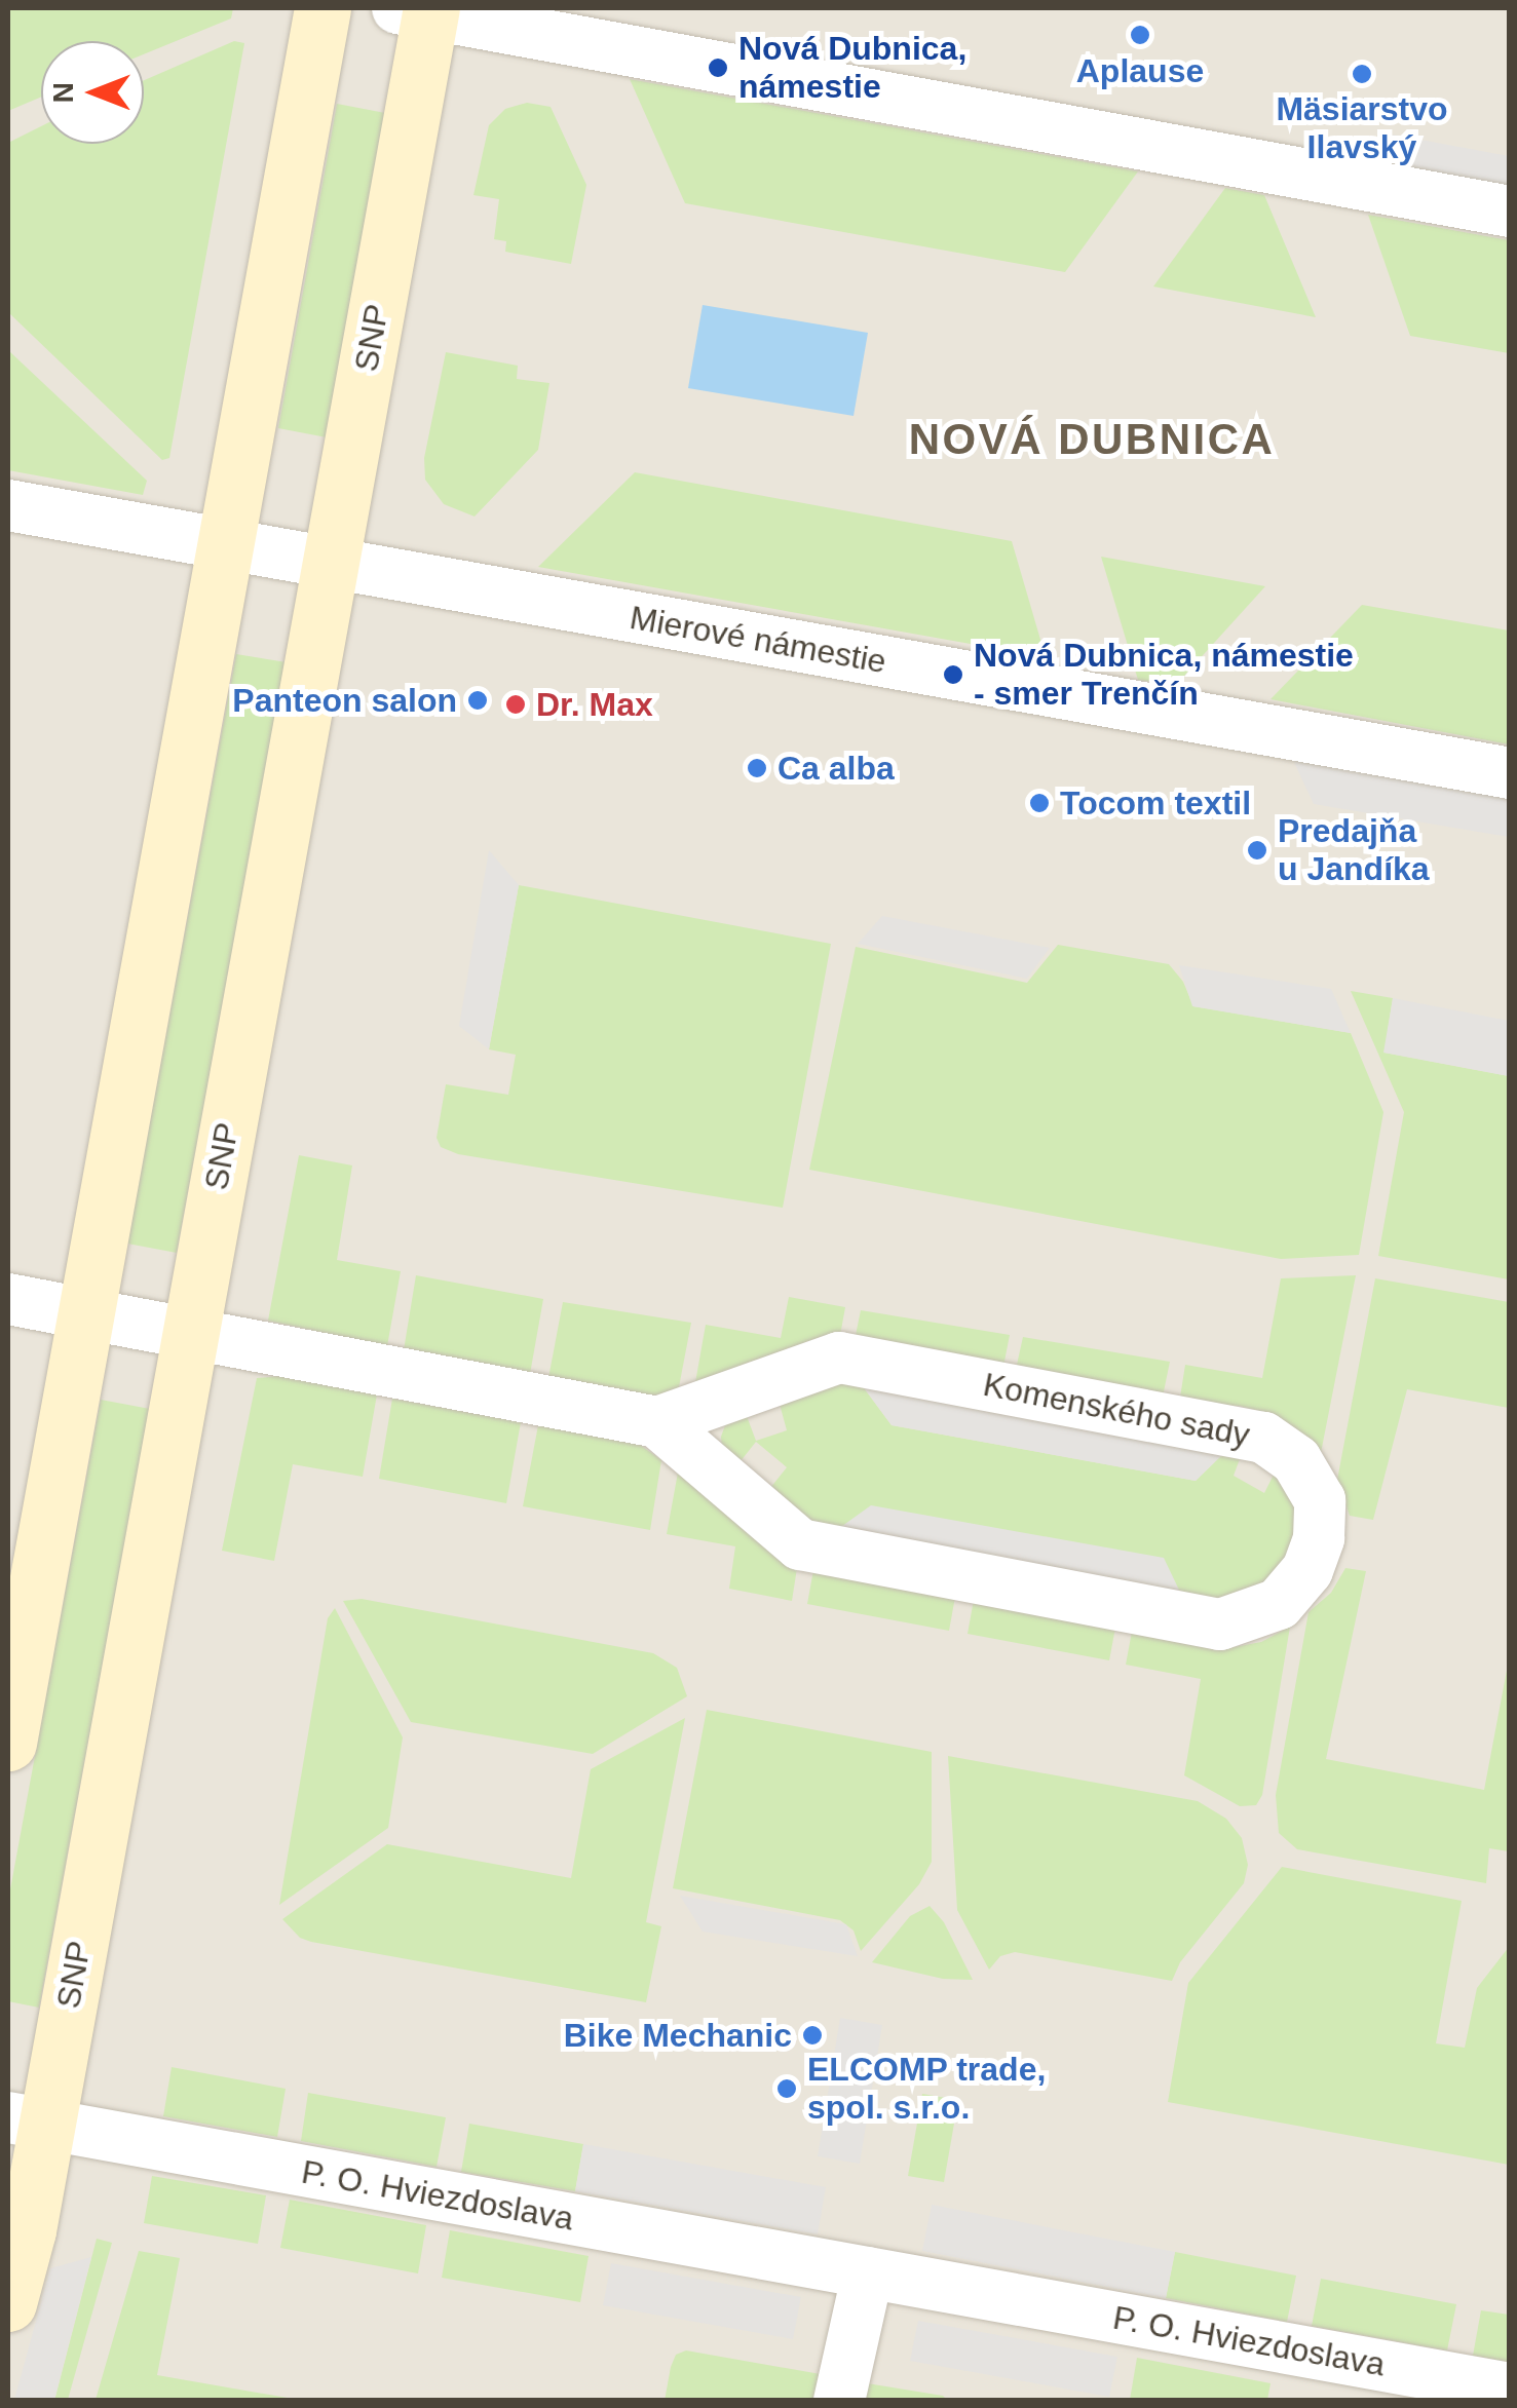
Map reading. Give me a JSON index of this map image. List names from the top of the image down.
{
  "streets": {
    "street": [
      "SNP",
      "Mierové námestie",
      "Komenského sady",
      "P. O. Hviezdoslava"
    ]
  },
  "crossings": [
    ["SNP", "Mierové námestie"],
    ["SNP", "Komenského sady"],
    ["SNP", "P. O. Hviezdoslava"]
  ],
  "districts": ["NOVÁ DUBNICA"],
  "places": [
    "Aplause",
    "Nová Dubnica, námestie",
    "Mäsiarstvo Ilavský",
    "Nová Dubnica, námestie - smer Trenčín",
    "Panteon salon",
    "Dr. Max",
    "Ca alba",
    "Tocom textil",
    "Predajňa u Jandíka",
    "Bike Mechanic",
    "ELCOMP trade, spol. s.r.o."
  ],
  "north": "left"
}
